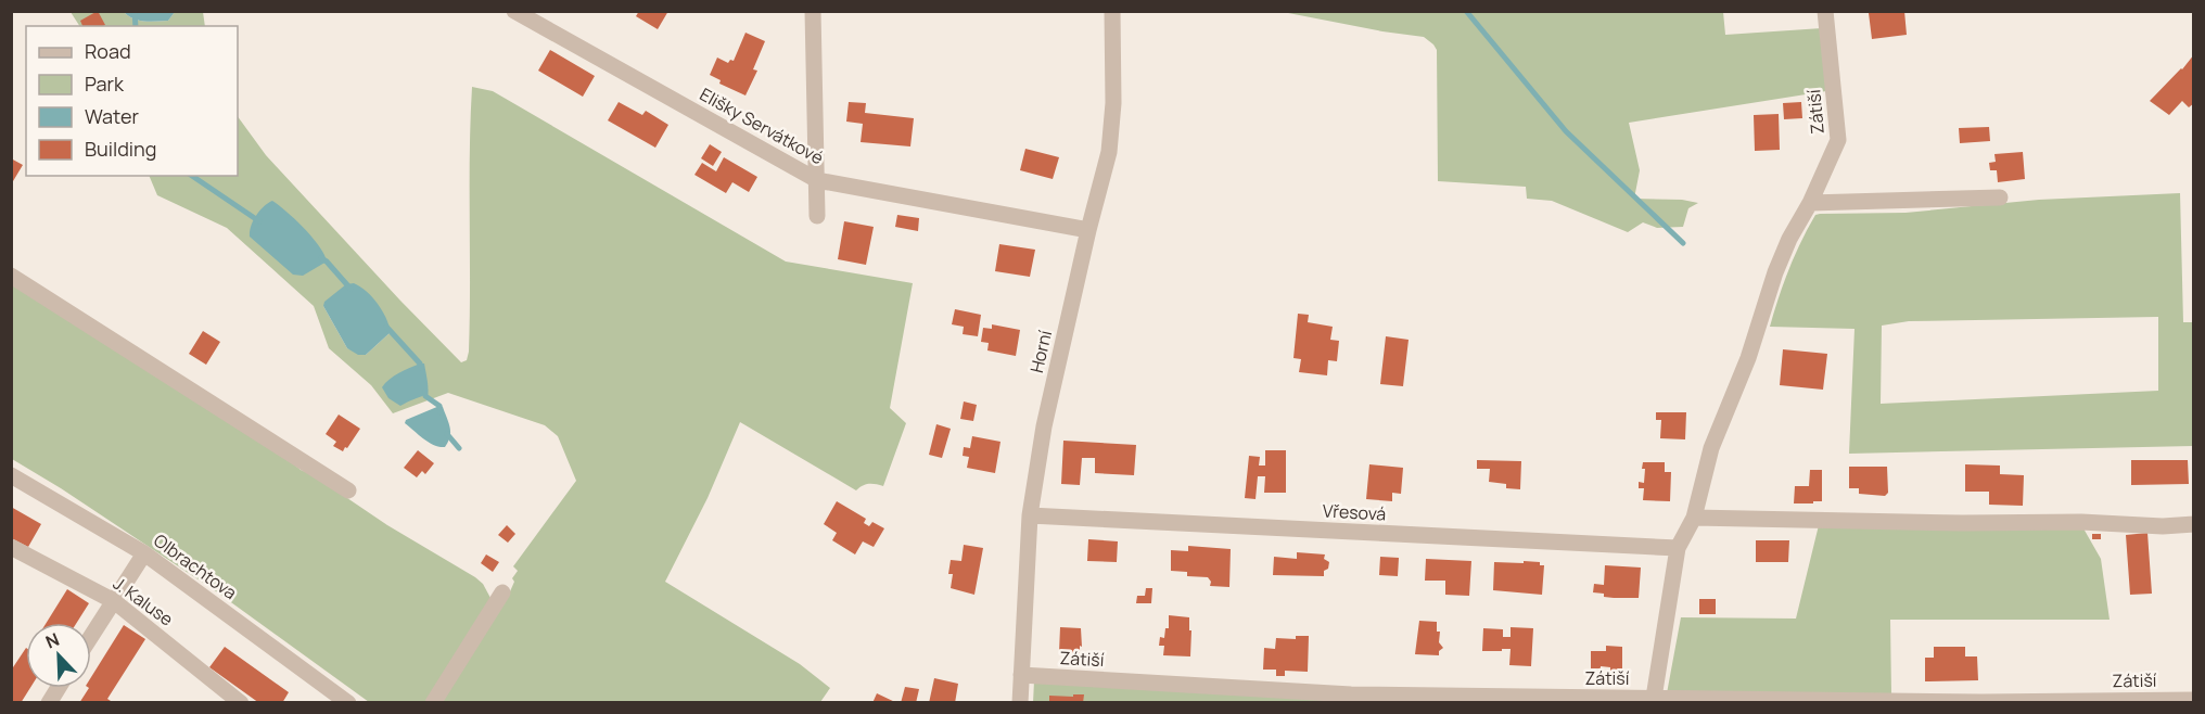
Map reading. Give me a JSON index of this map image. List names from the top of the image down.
{
  "streets": {
    "street": [
      "Zátiší",
      "Elišky Servátkové",
      "Horní",
      "Vřesová",
      "Olbrachtova",
      "J. Kaluse"
    ]
  },
  "crossings": [
    ["Zátiší", "Horní"],
    ["Zátiší", "Vřesová"],
    ["Elišky Servátkové", "Horní"],
    ["Horní", "Vřesová"]
  ],
  "legend": [
    "Road",
    "Park",
    "Water",
    "Building"
  ],
  "north": "top left"
}
